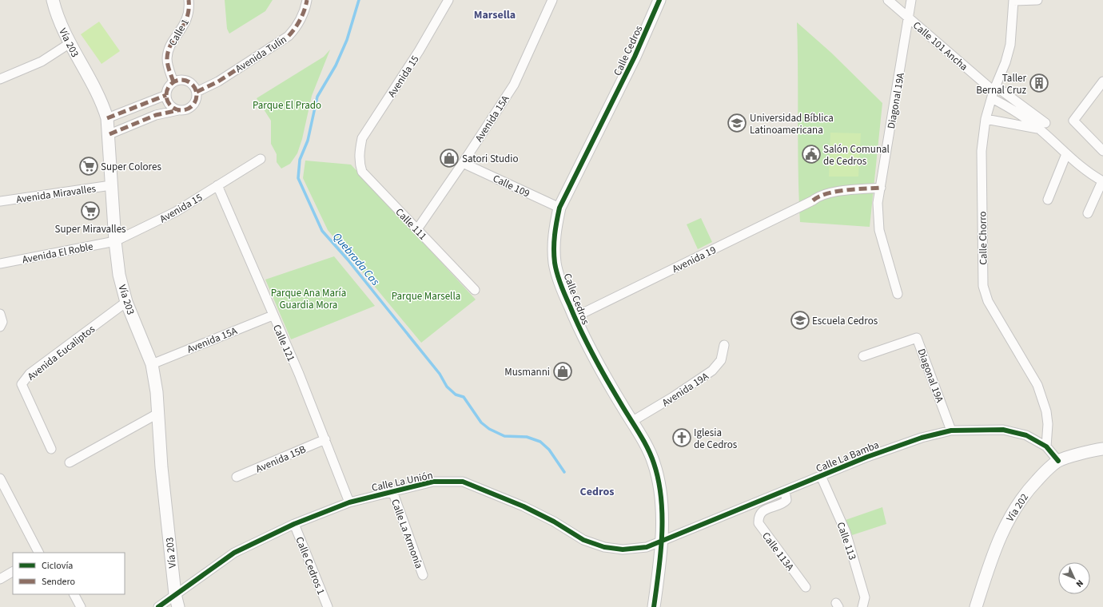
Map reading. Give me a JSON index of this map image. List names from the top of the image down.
{
  "streets": {
    "main road": ["Vía 203", "Calle Cedros", "Vía 202"],
    "street": [
      "Calle 1",
      "Calle 101 Ancha",
      "Avenida Tulín",
      "Avenida 15",
      "Diagonal 19A",
      "Avenida 15A",
      "Calle 109",
      "Avenida Miravalles",
      "Calle 111",
      "Calle Chorro",
      "Avenida El Roble",
      "Avenida 19",
      "Calle 121",
      "Avenida Eucaliptos",
      "Avenida 19A",
      "Calle La Bamba",
      "Avenida 15B",
      "Calle La Unión",
      "Calle La Armonía",
      "Calle 113",
      "Calle 113A",
      "Calle Cedros 1"
    ]
  },
  "crossings": [
    ["Calle 1", "Avenida Tulín"],
    ["Vía 203", "Avenida 15"],
    ["Vía 203", "Avenida 15A"],
    ["Vía 203", "Avenida Miravalles"],
    ["Vía 203", "Avenida El Roble"],
    ["Vía 203", "Avenida Eucaliptos"],
    ["Vía 203", "Calle La Unión"],
    ["Calle 101 Ancha", "Diagonal 19A"],
    ["Calle 101 Ancha", "Calle Chorro"],
    ["Calle Cedros", "Calle 109"],
    ["Calle Cedros", "Avenida 19"],
    ["Calle Cedros", "Avenida 19A"],
    ["Calle Cedros", "Calle La Bamba"],
    ["Calle Cedros", "Calle La Unión"],
    ["Avenida 15", "Calle 111"],
    ["Avenida 15", "Avenida El Roble"],
    ["Avenida 15", "Calle 121"],
    ["Diagonal 19A", "Avenida 19"],
    ["Diagonal 19A", "Calle La Bamba"],
    ["Avenida 15A", "Calle 109"],
    ["Avenida 15A", "Calle 111"],
    ["Avenida 15A", "Calle 121"],
    ["Calle Chorro", "Calle La Bamba"],
    ["Calle 121", "Avenida 15B"],
    ["Calle 121", "Calle La Unión"],
    ["Calle La Bamba", "Calle La Unión"],
    ["Calle La Bamba", "Calle 113"],
    ["Calle La Bamba", "Calle 113A"],
    ["Calle La Unión", "Calle La Armonía"],
    ["Calle La Unión", "Calle Cedros 1"]
  ],
  "districts": ["Marsella", "Cedros"],
  "water": ["Quebrada Cas"],
  "parks": ["Parque El Prado", "Parque Ana María Guardia Mora", "Parque Marsella"],
  "places": {
    "building": ["Taller Bernal Cruz"],
    "school or university": ["Universidad Bíblica Latinoamericana", "Escuela Cedros"],
    "public building": ["Salón Comunal de Cedros"],
    "shop": ["Satori Studio", "Musmanni"],
    "supermarket": ["Super Colores", "Super Miravalles"],
    "church": ["Iglesia de Cedros"]
  },
  "legend": ["Ciclovía", "Sendero"],
  "north": "bottom right"
}
